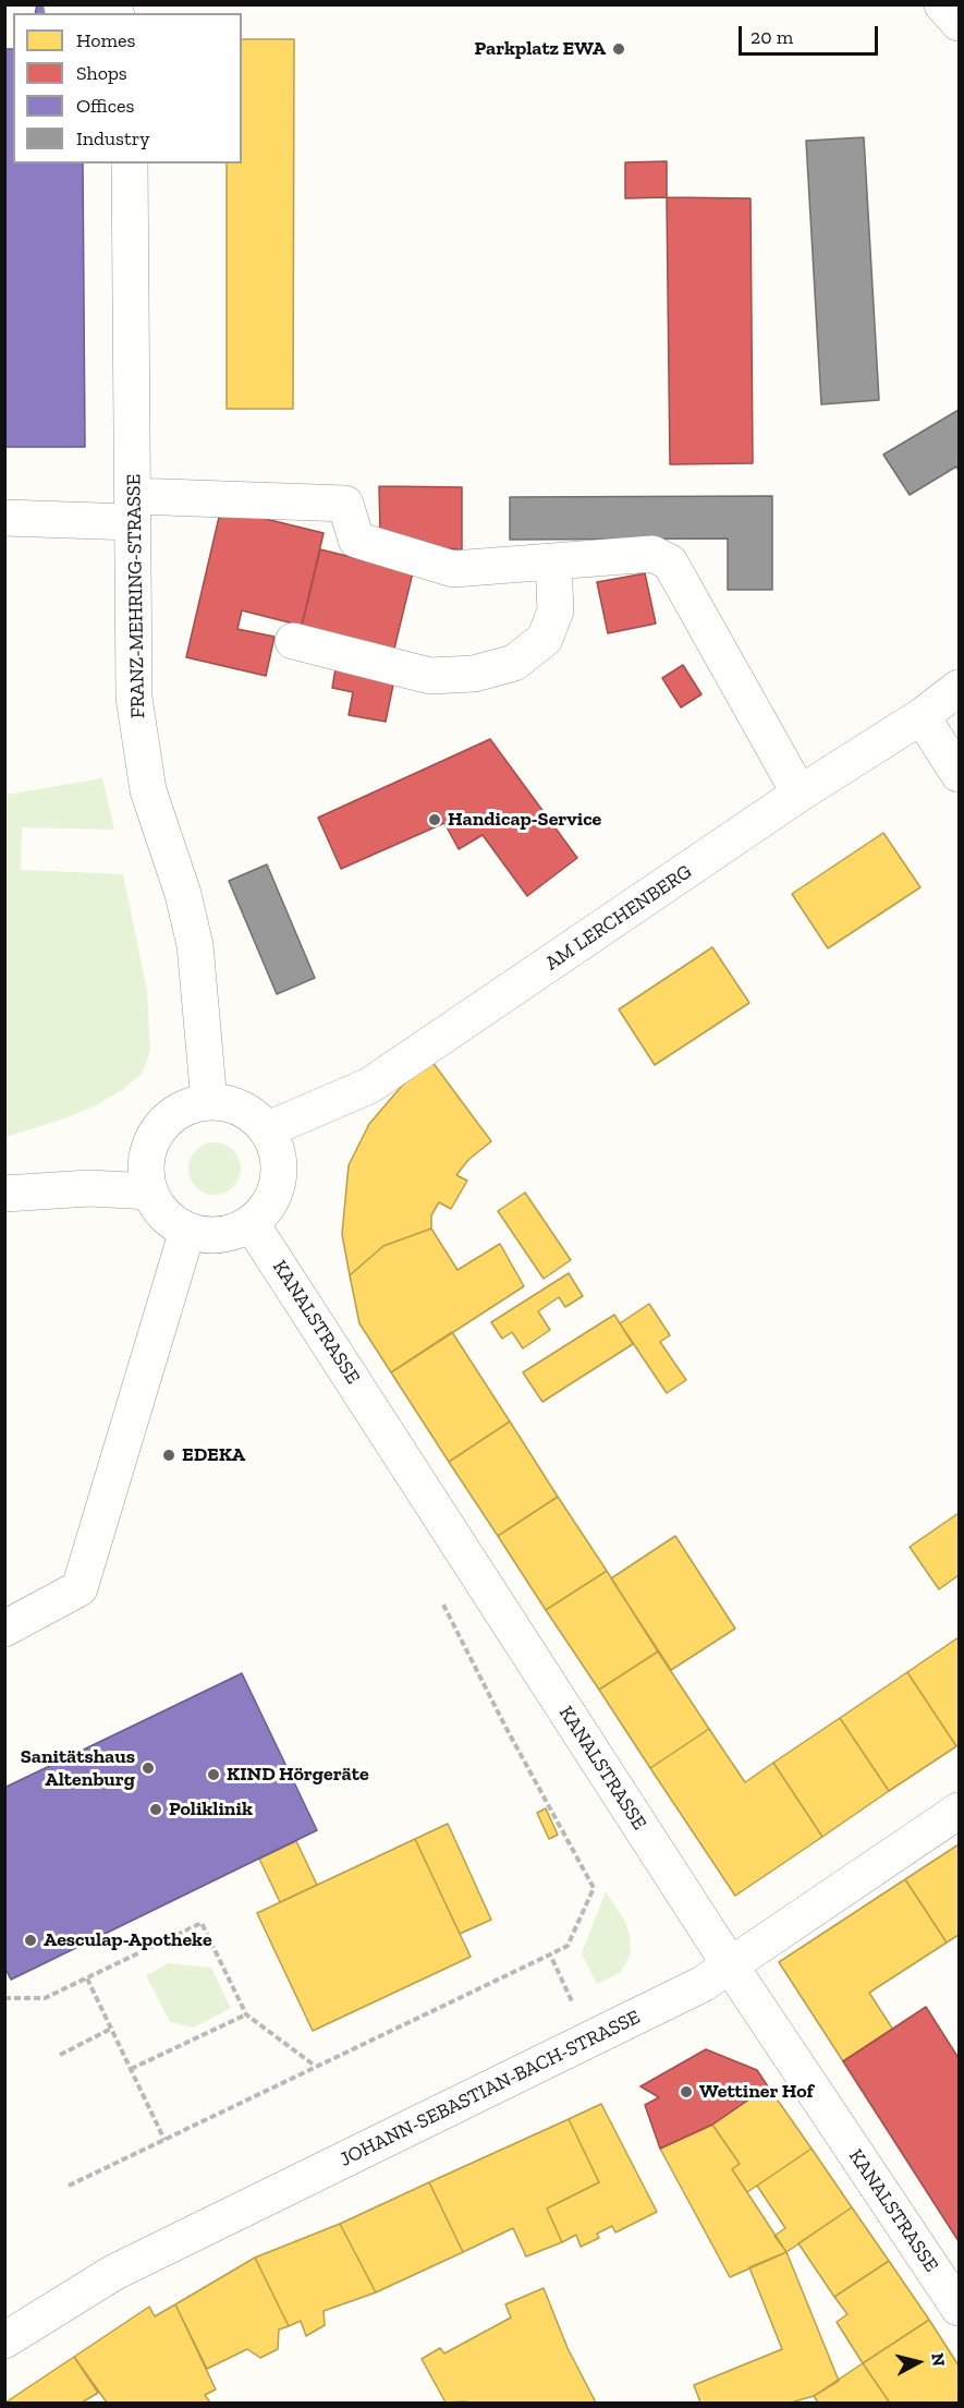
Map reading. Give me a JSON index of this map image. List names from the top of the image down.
{
  "streets": {
    "street": [
      "FRANZ-MEHRING-STRASSE",
      "AM LERCHENBERG",
      "KANALSTRASSE",
      "JOHANN-SEBASTIAN-BACH-STRASSE"
    ]
  },
  "crossings": [
    ["FRANZ-MEHRING-STRASSE", "AM LERCHENBERG"],
    ["FRANZ-MEHRING-STRASSE", "KANALSTRASSE"],
    ["AM LERCHENBERG", "KANALSTRASSE"],
    ["KANALSTRASSE", "JOHANN-SEBASTIAN-BACH-STRASSE"]
  ],
  "places": [
    "Parkplatz EWA",
    "Handicap-Service",
    "EDEKA",
    "Sanitätshaus Altenburg",
    "KIND Hörgeräte",
    "Poliklinik",
    "Aesculap-Apotheke",
    "Wettiner Hof"
  ],
  "legend": [
    "Homes",
    "Shops",
    "Offices",
    "Industry"
  ],
  "scale_bar": "20 m",
  "north": "right"
}
